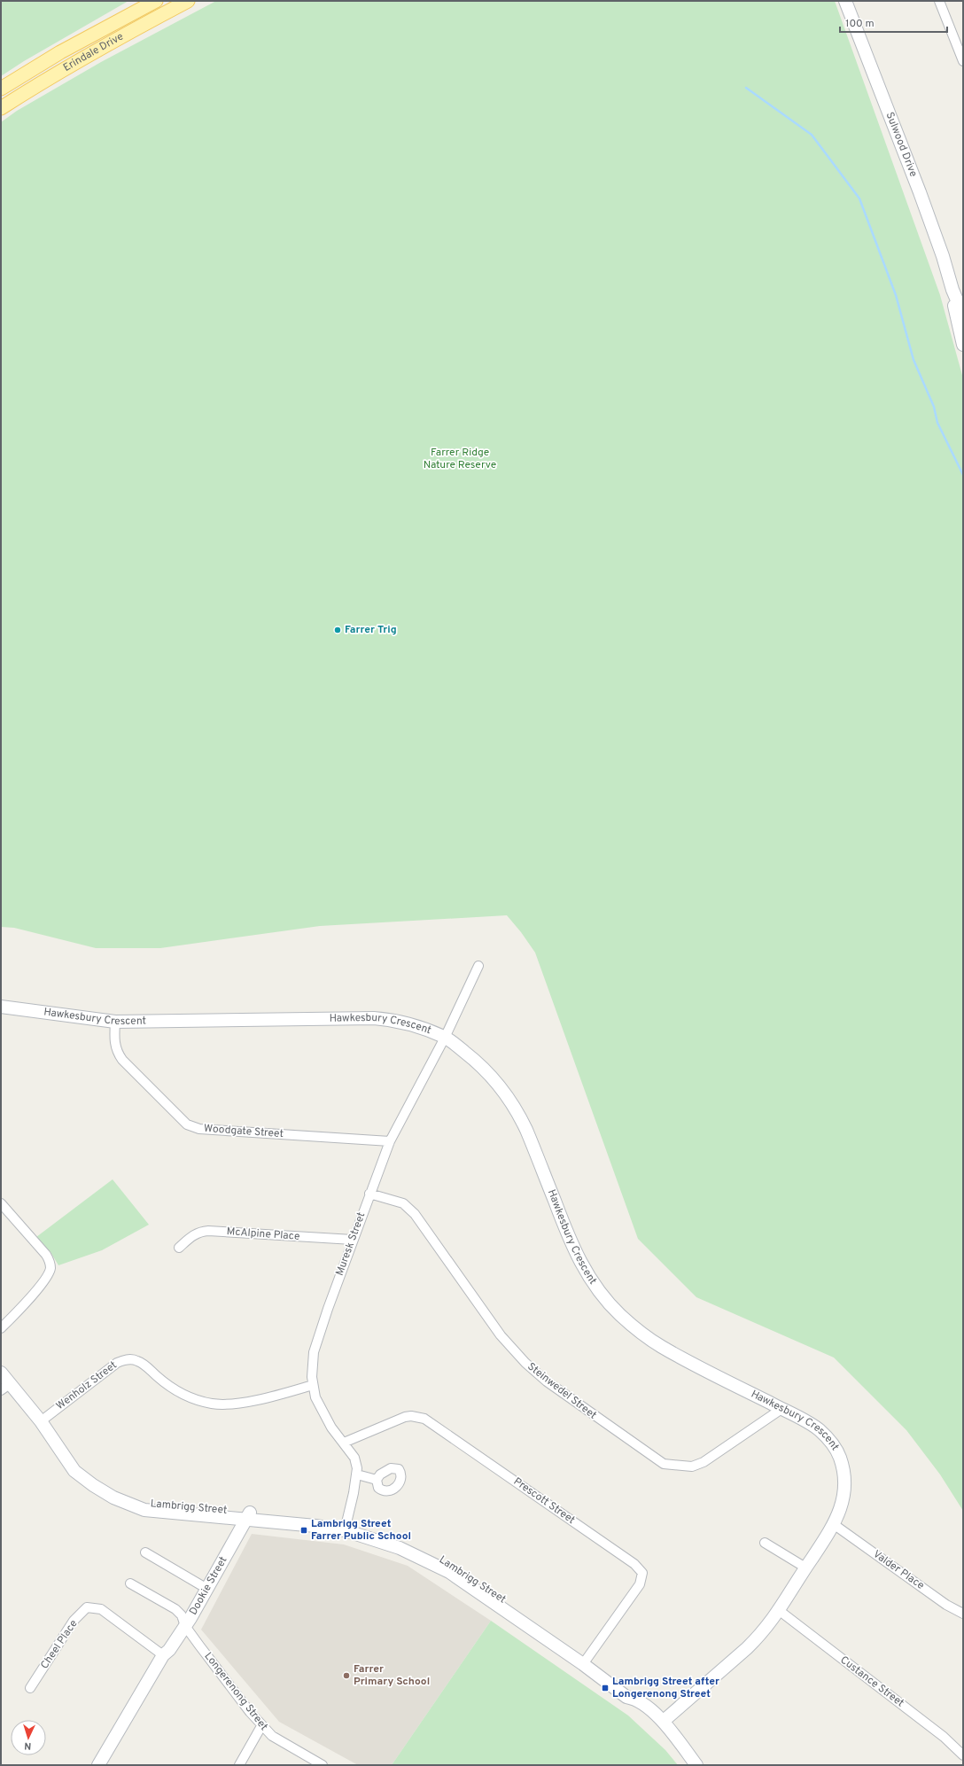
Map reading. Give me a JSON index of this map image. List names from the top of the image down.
{
  "streets": {
    "main road": ["Erindale Drive"],
    "street": [
      "Sulwood Drive",
      "Hawkesbury Crescent",
      "Woodgate Street",
      "McAlpine Place",
      "Muresk Street",
      "Wenholz Street",
      "Steinwedel Street",
      "Prescott Street",
      "Lambrigg Street",
      "Valder Place",
      "Dookie Street",
      "Cheel Place",
      "Custance Street",
      "Longerenong Street"
    ]
  },
  "crossings": [
    ["Hawkesbury Crescent", "Woodgate Street"],
    ["Hawkesbury Crescent", "Muresk Street"],
    ["Hawkesbury Crescent", "Steinwedel Street"],
    ["Hawkesbury Crescent", "Lambrigg Street"],
    ["Hawkesbury Crescent", "Valder Place"],
    ["Hawkesbury Crescent", "Custance Street"],
    ["Woodgate Street", "Muresk Street"],
    ["McAlpine Place", "Muresk Street"],
    ["Muresk Street", "Wenholz Street"],
    ["Muresk Street", "Steinwedel Street"],
    ["Muresk Street", "Prescott Street"],
    ["Muresk Street", "Lambrigg Street"],
    ["Wenholz Street", "Lambrigg Street"],
    ["Prescott Street", "Lambrigg Street"],
    ["Lambrigg Street", "Dookie Street"],
    ["Dookie Street", "Cheel Place"],
    ["Dookie Street", "Longerenong Street"]
  ],
  "parks": ["Farrer Ridge Nature Reserve"],
  "places": {
    "other": ["Farrer Trig", "Farrer Primary School"],
    "transit": ["Lambrigg Street Farrer Public School", "Lambrigg Street after Longerenong Street"]
  },
  "scale_bar": "100 m",
  "north": "bottom"
}
